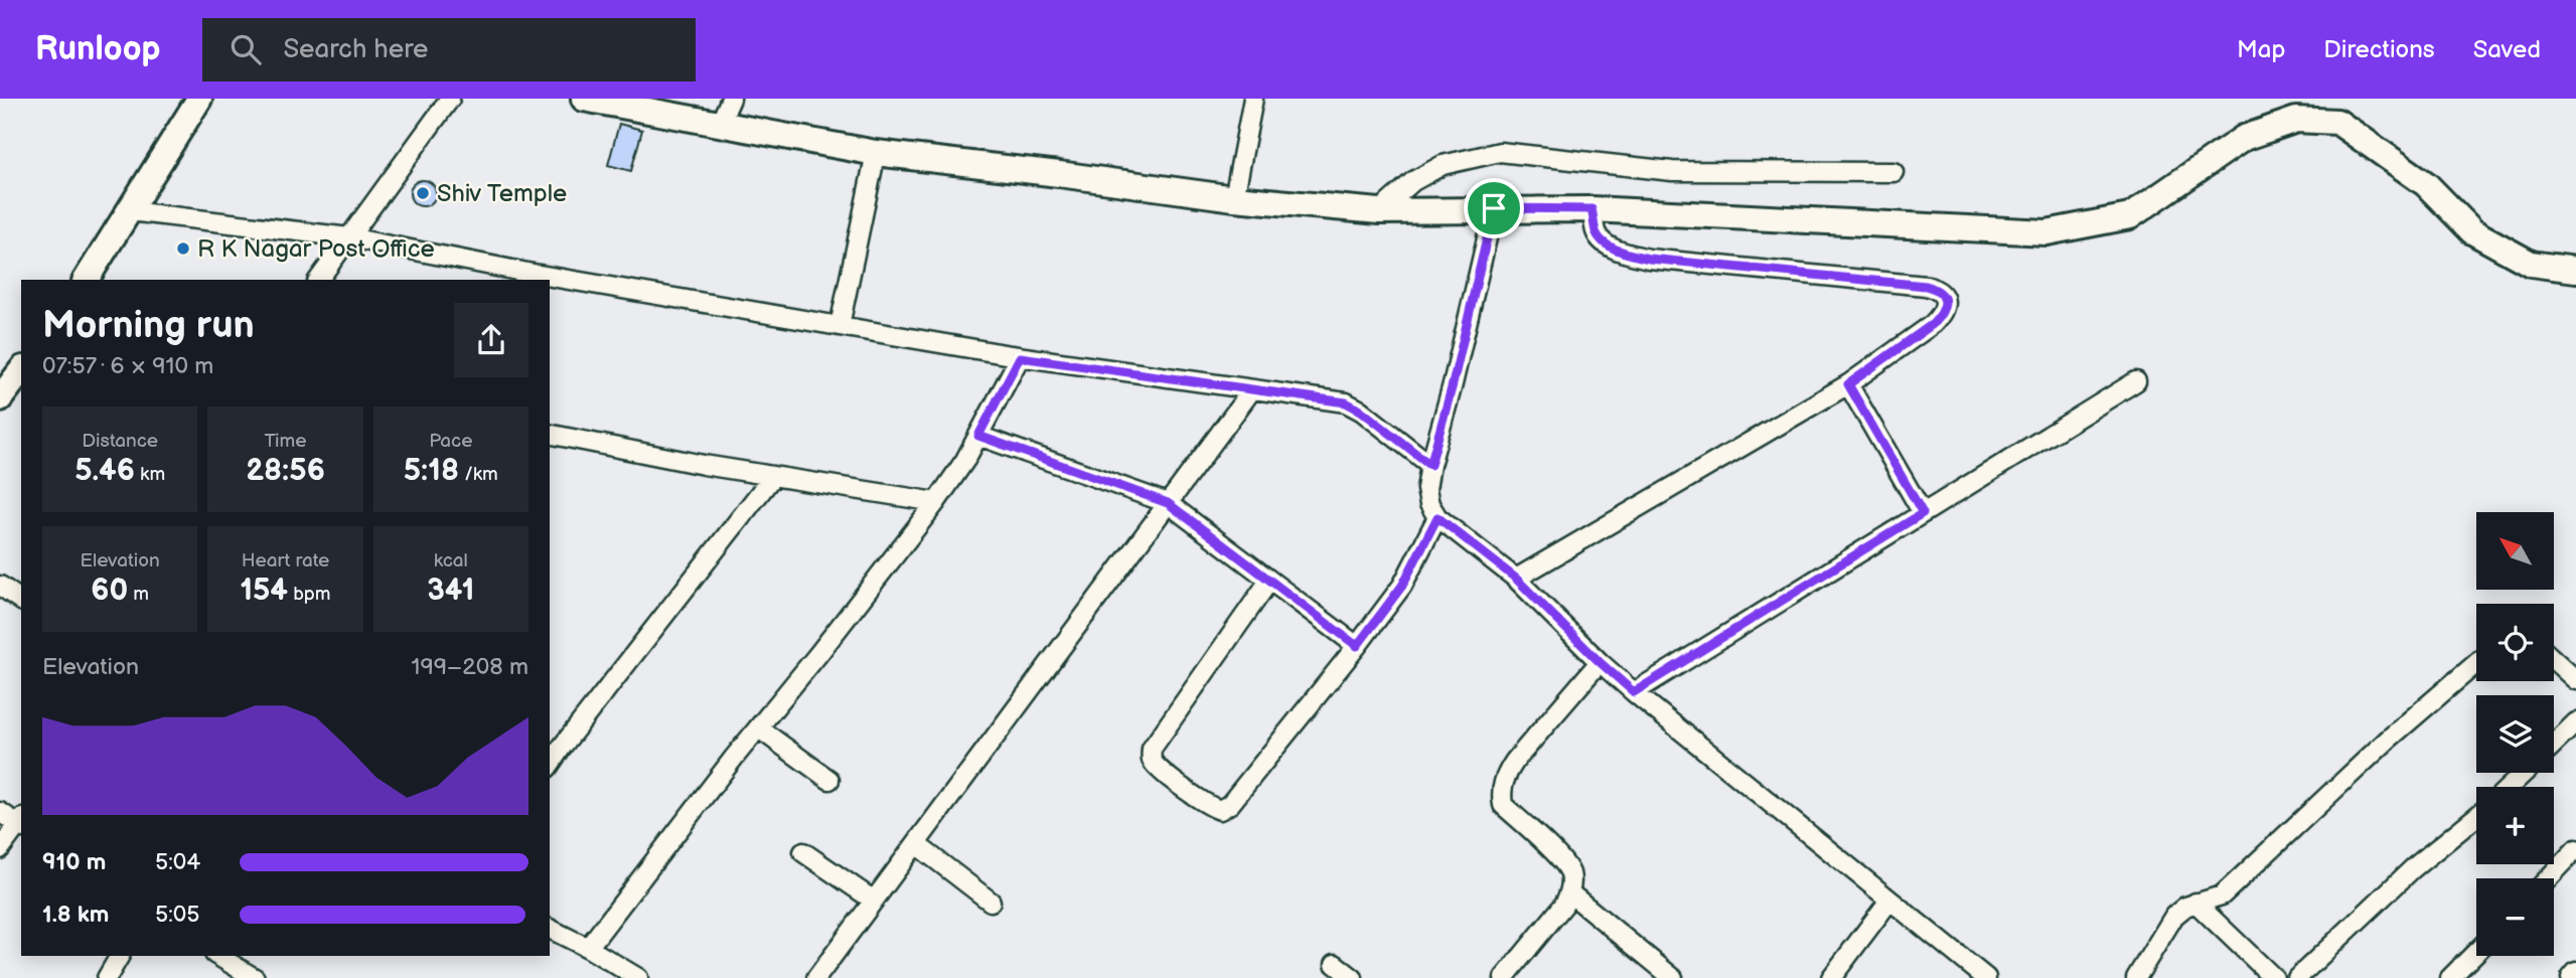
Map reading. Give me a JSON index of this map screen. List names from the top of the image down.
{
  "places": ["Shiv Temple", "R K Nagar Post Office"],
  "north": "top left",
  "page": {
    "header": "Runloop",
    "search": "Search here",
    "nav": ["Map", "Directions", "Saved"],
    "heading": ["Morning run", "07:57 · 6 × 910 m"],
    "stats": [
      ["Distance", "5.46 km"],
      ["Time", "28:56"],
      ["Pace", "5:18 /km"],
      ["Elevation", "60 m"],
      ["Heart rate", "154 bpm"],
      ["kcal", "341"]
    ],
    "map_buttons": ["+", "−"],
    "chart": ["Elevation", "199–208 m"],
    "list": [
      {
        "name": "910 m",
        "note": "5:04"
      },
      {
        "name": "1.8 km",
        "note": "5:05"
      }
    ]
  }
}
